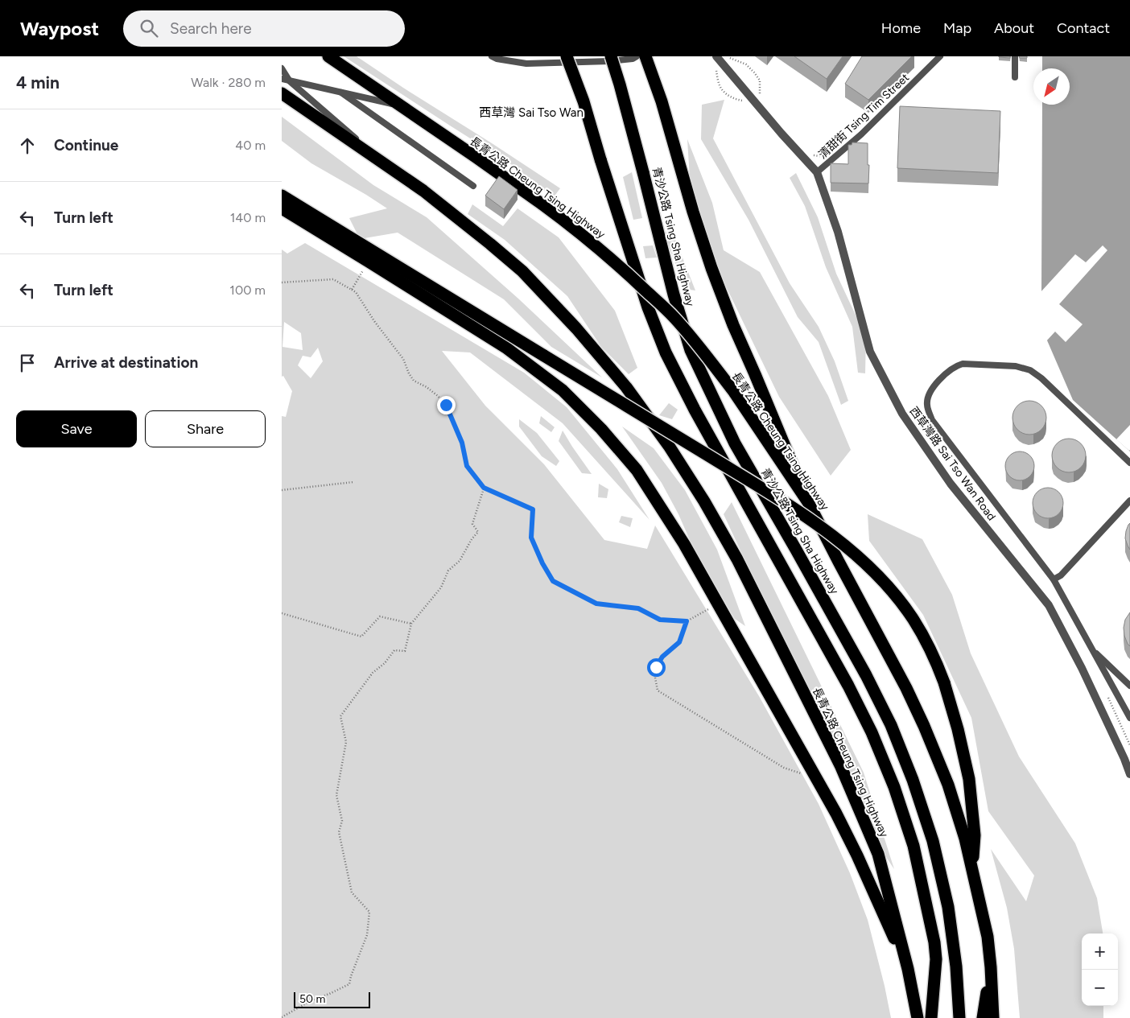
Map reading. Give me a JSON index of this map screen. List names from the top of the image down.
{
  "streets": {
    "highway": ["長青公路 Cheung Tsing Highway", "青沙公路 Tsing Sha Highway"],
    "street": ["西草灣路 Sai Tso Wan Road"],
    "lane": ["清甜街 Tsing Tim Street"]
  },
  "crossings": [
    ["清甜街 Tsing Tim Street", "西草灣路 Sai Tso Wan Road"]
  ],
  "districts": ["西草灣 Sai Tso Wan"],
  "scale_bar": "50 m",
  "north": "bottom left",
  "page": {
    "header": "Waypost",
    "search": "Search here",
    "nav": [
      "Home",
      "Map",
      "About",
      "Contact"
    ],
    "heading": ["4 min", "Walk · 280 m"],
    "list": [
      ["Continue", "40 m"],
      ["Turn left", "140 m"],
      ["Turn left", "100 m"],
      "Arrive at destination"
    ],
    "buttons": ["Save", "Share"],
    "map_buttons": ["+", "−"],
    "scale": "50 m"
  }
}
